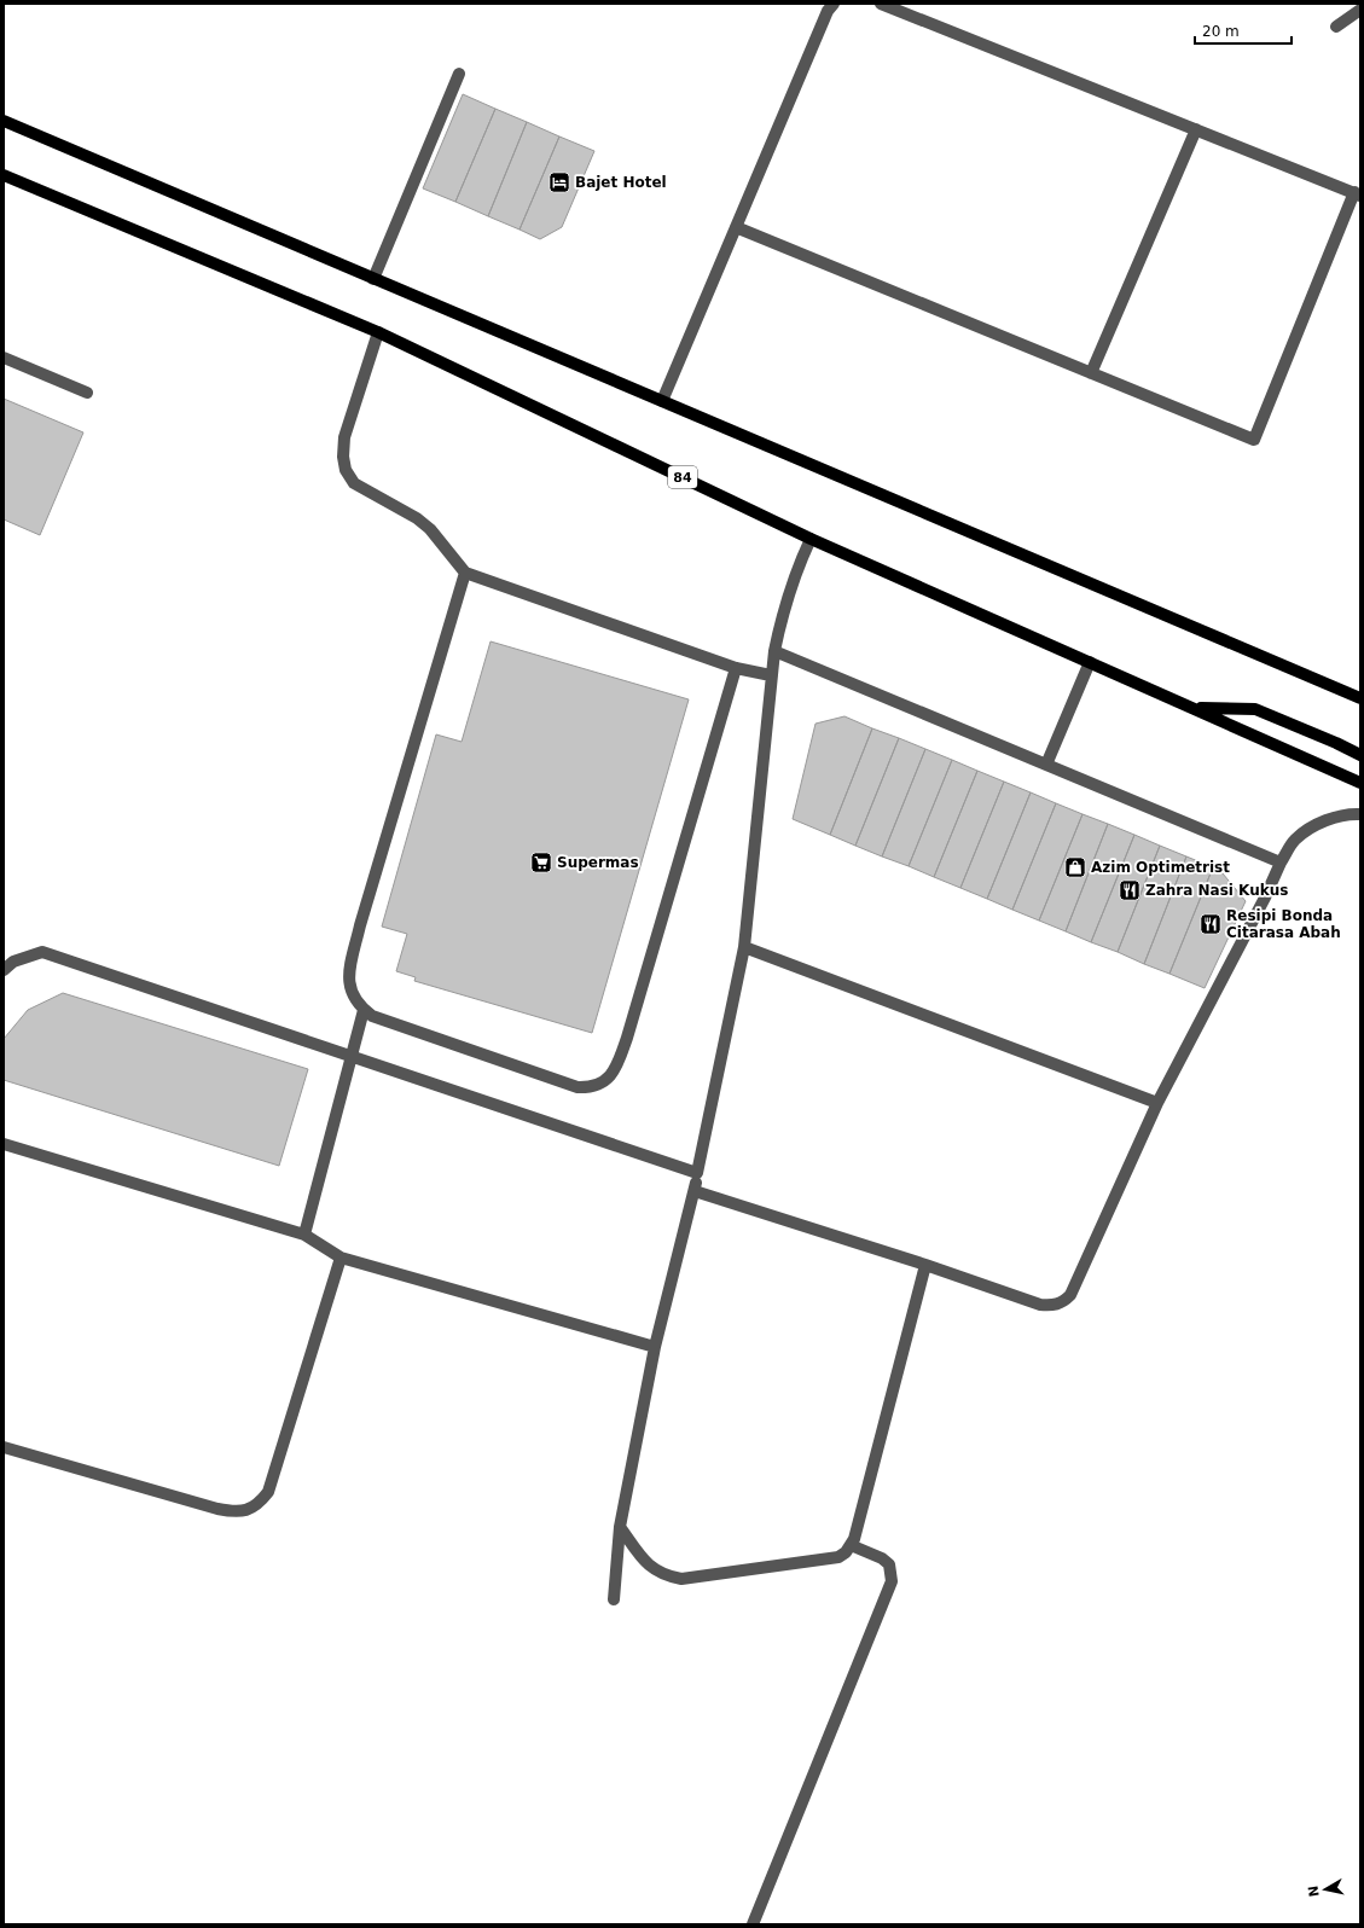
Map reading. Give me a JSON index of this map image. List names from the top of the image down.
{
  "streets": {
    "main road": ["84"]
  },
  "places": {
    "hotel": ["Bajet Hotel"],
    "supermarket": ["Supermas"],
    "shop": ["Azim Optimetrist"],
    "restaurant": ["Zahra Nasi Kukus", "Resipi Bonda Citarasa Abah"]
  },
  "scale_bar": "20 m",
  "north": "left"
}
